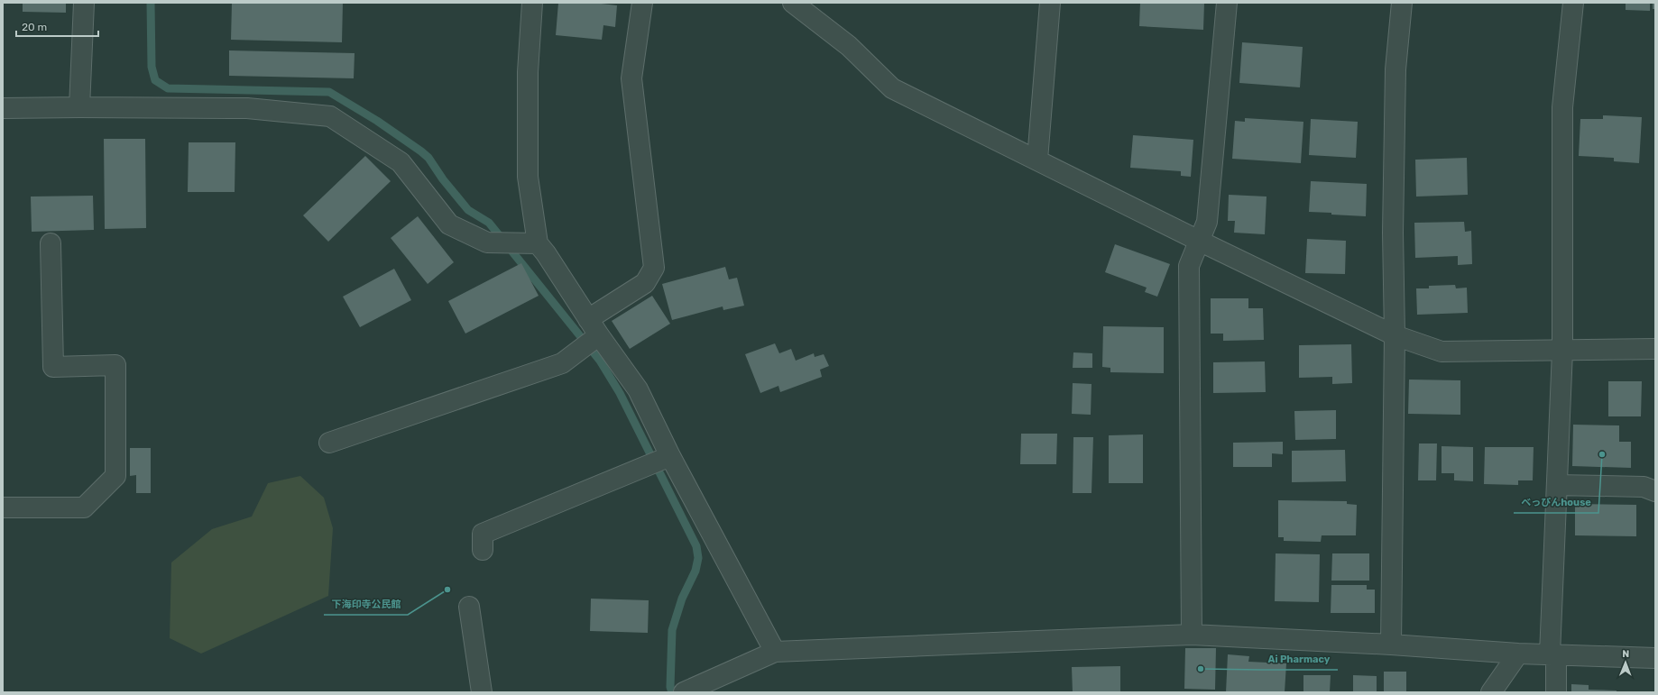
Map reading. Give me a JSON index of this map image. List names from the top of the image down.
{
  "places": ["べっぴんhouse", "下海印寺公民館", "Ai Pharmacy"],
  "scale_bar": "20 m",
  "north": "top"
}
